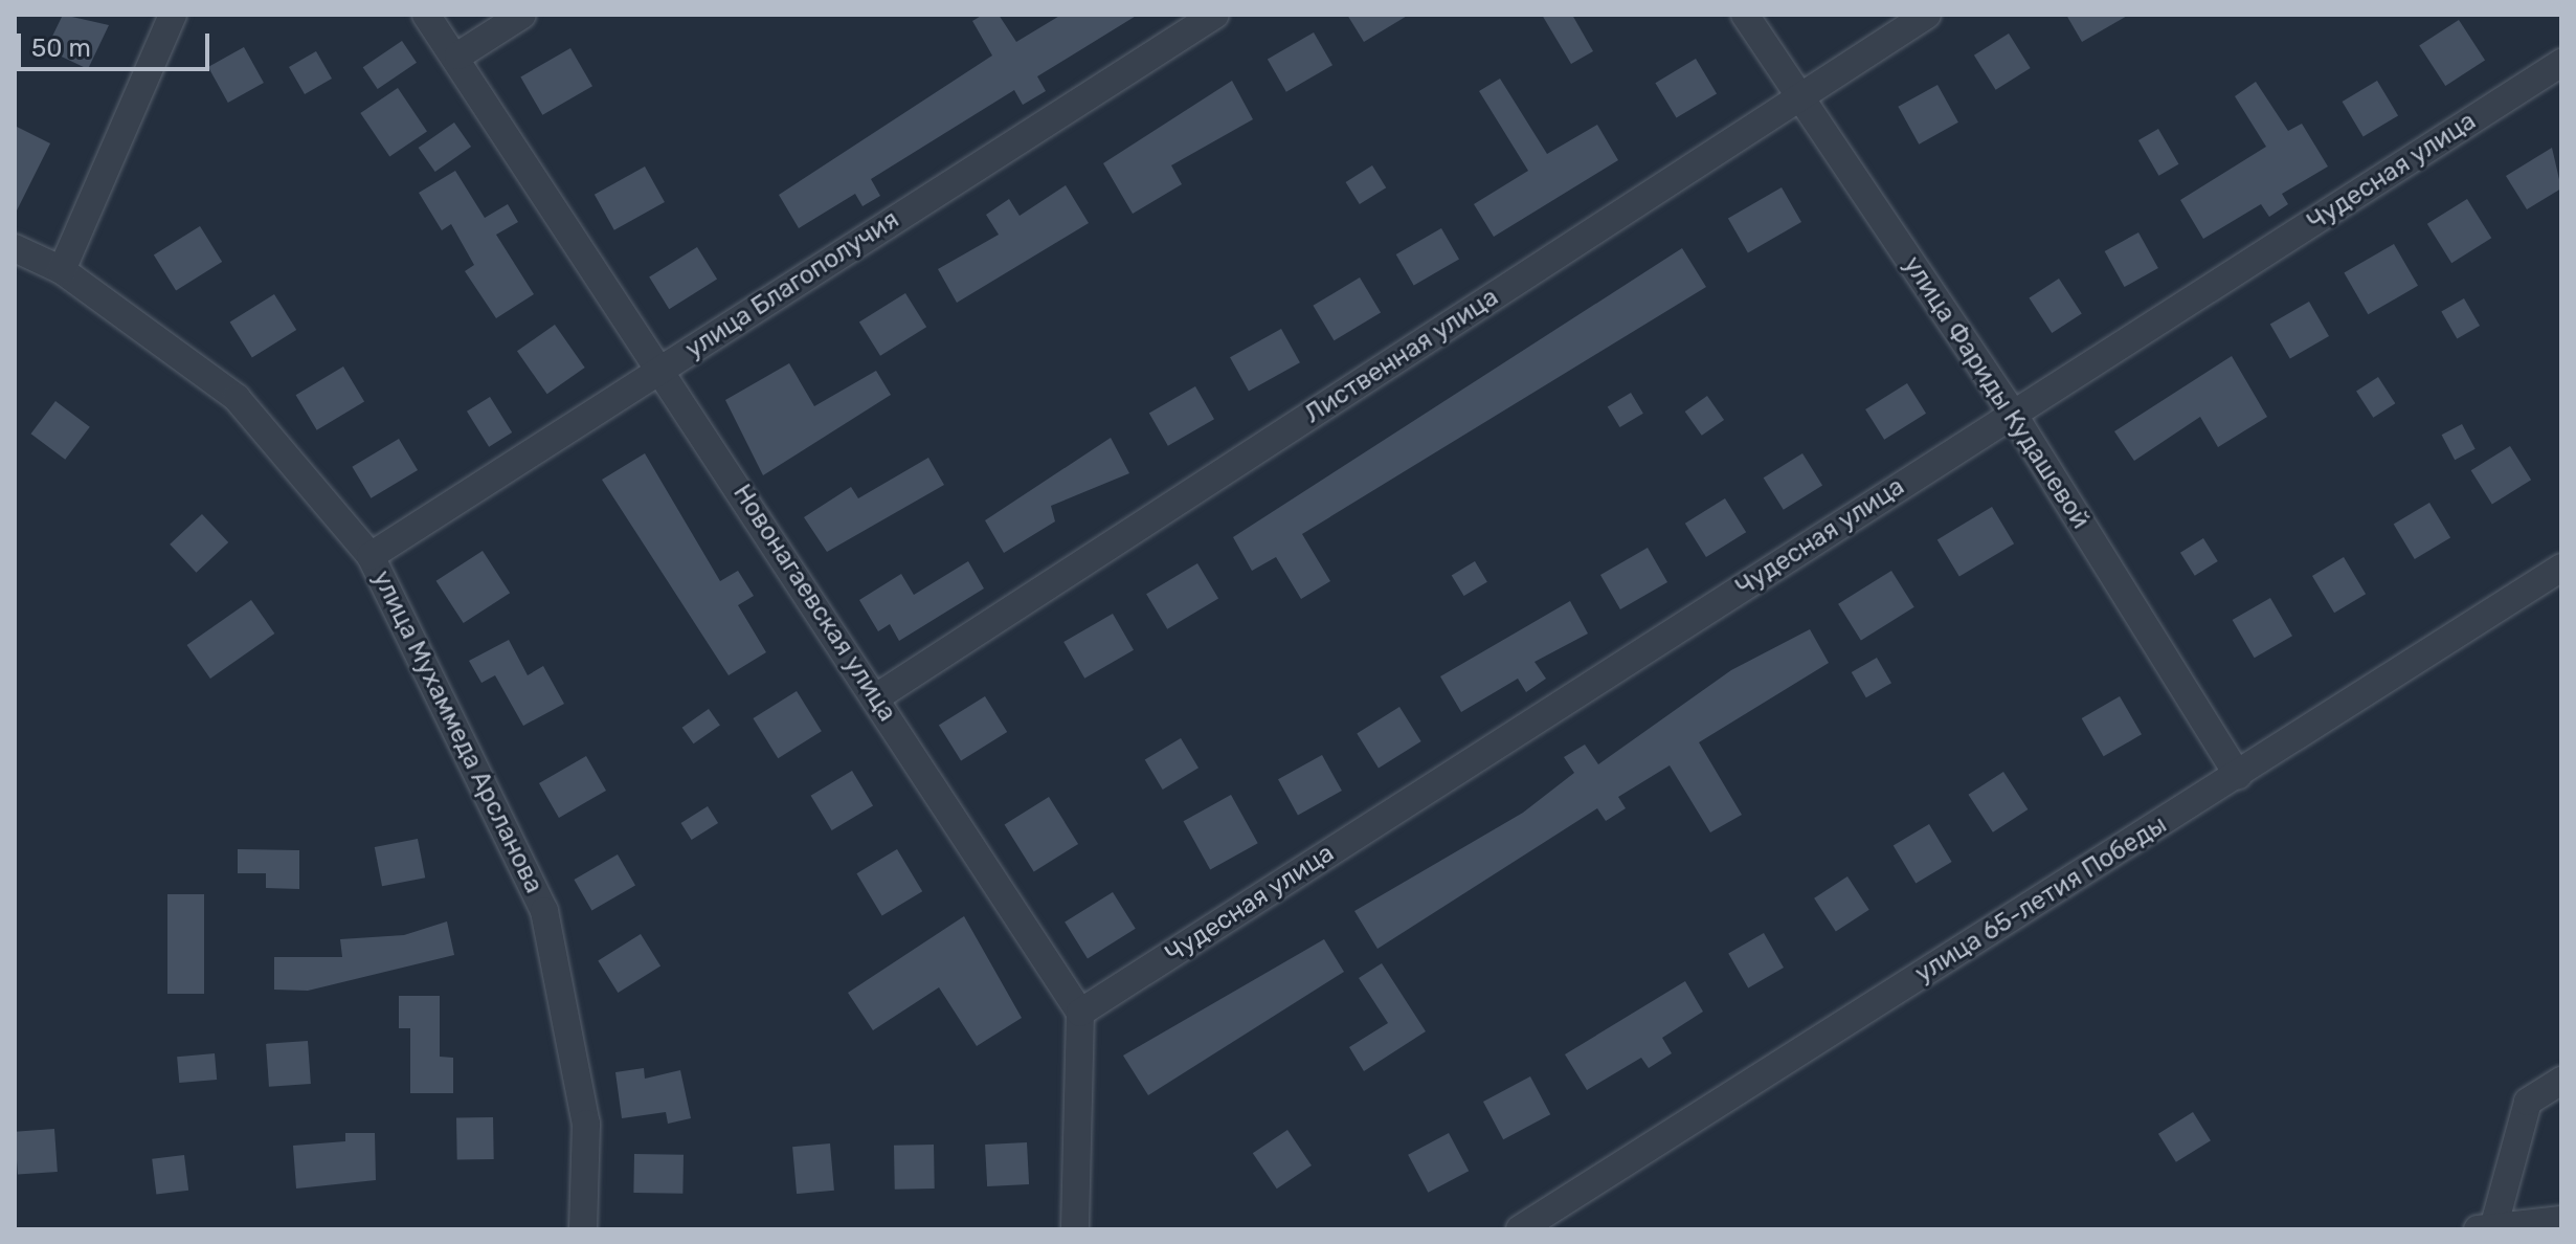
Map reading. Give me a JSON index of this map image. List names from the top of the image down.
{
  "streets": {
    "street": [
      "Чудесная улица",
      "улица Благополучия",
      "Лиственная улица",
      "улица Фариды Кудашевой",
      "Новонагаевская улица",
      "улица Мухаммеда Арсланова",
      "улица 65-летия Победы"
    ]
  },
  "crossings": [
    ["Чудесная улица", "улица Фариды Кудашевой"],
    ["Чудесная улица", "Новонагаевская улица"],
    ["улица Благополучия", "Новонагаевская улица"],
    ["улица Благополучия", "улица Мухаммеда Арсланова"],
    ["Лиственная улица", "улица Фариды Кудашевой"],
    ["Лиственная улица", "Новонагаевская улица"],
    ["улица Фариды Кудашевой", "улица 65-летия Победы"]
  ],
  "scale_bar": "50 m"
}
